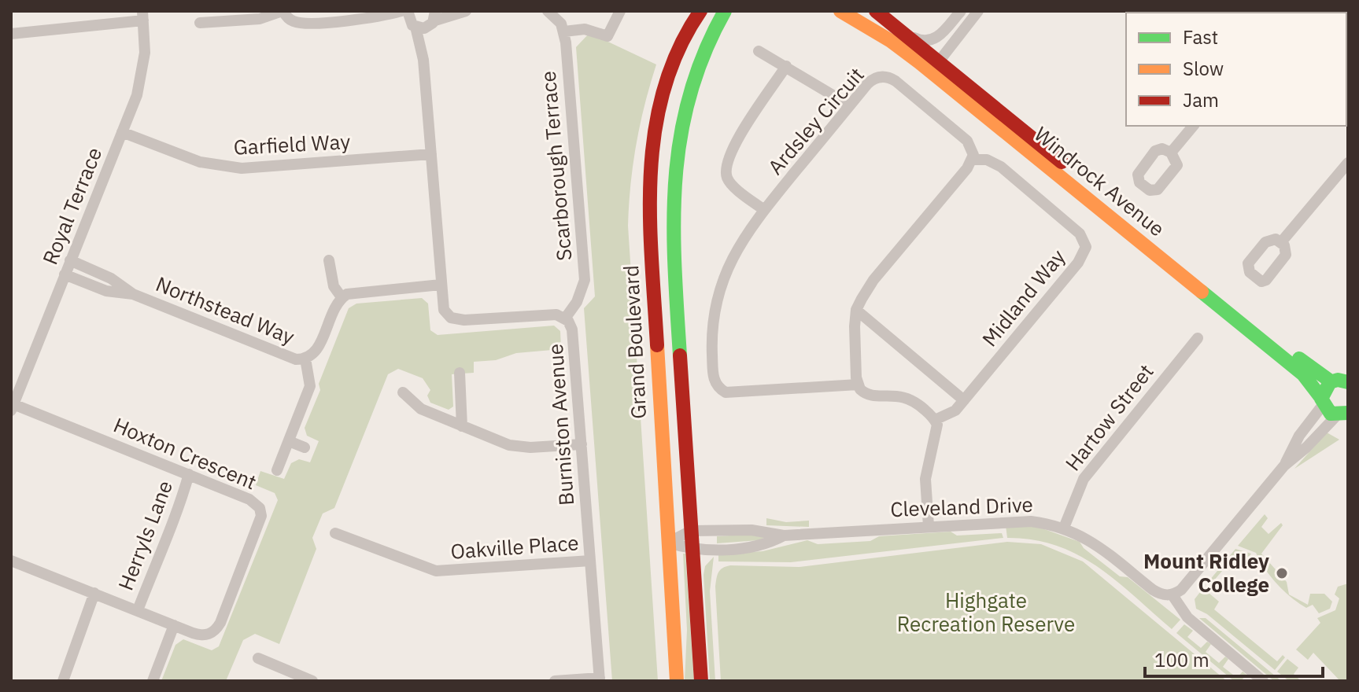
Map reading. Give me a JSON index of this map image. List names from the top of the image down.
{
  "streets": {
    "street": [
      "Ardsley Circuit",
      "Garfield Way",
      "Scarborough Terrace",
      "Windrock Avenue",
      "Royal Terrace",
      "Midland Way",
      "Northstead Way",
      "Grand Boulevard",
      "Hartow Street",
      "Burniston Avenue",
      "Hoxton Crescent",
      "Cleveland Drive",
      "Herryls Lane",
      "Oakville Place"
    ]
  },
  "crossings": [
    ["Ardsley Circuit", "Midland Way"],
    ["Garfield Way", "Royal Terrace"],
    ["Garfield Way", "Burniston Avenue"],
    ["Scarborough Terrace", "Burniston Avenue"],
    ["Royal Terrace", "Northstead Way"],
    ["Royal Terrace", "Hoxton Crescent"],
    ["Grand Boulevard", "Cleveland Drive"],
    ["Hartow Street", "Cleveland Drive"],
    ["Burniston Avenue", "Oakville Place"],
    ["Hoxton Crescent", "Herryls Lane"]
  ],
  "parks": ["Highgate Recreation Reserve"],
  "places": ["Mount Ridley College"],
  "legend": ["Fast", "Slow", "Jam"],
  "scale_bar": "100 m"
}
